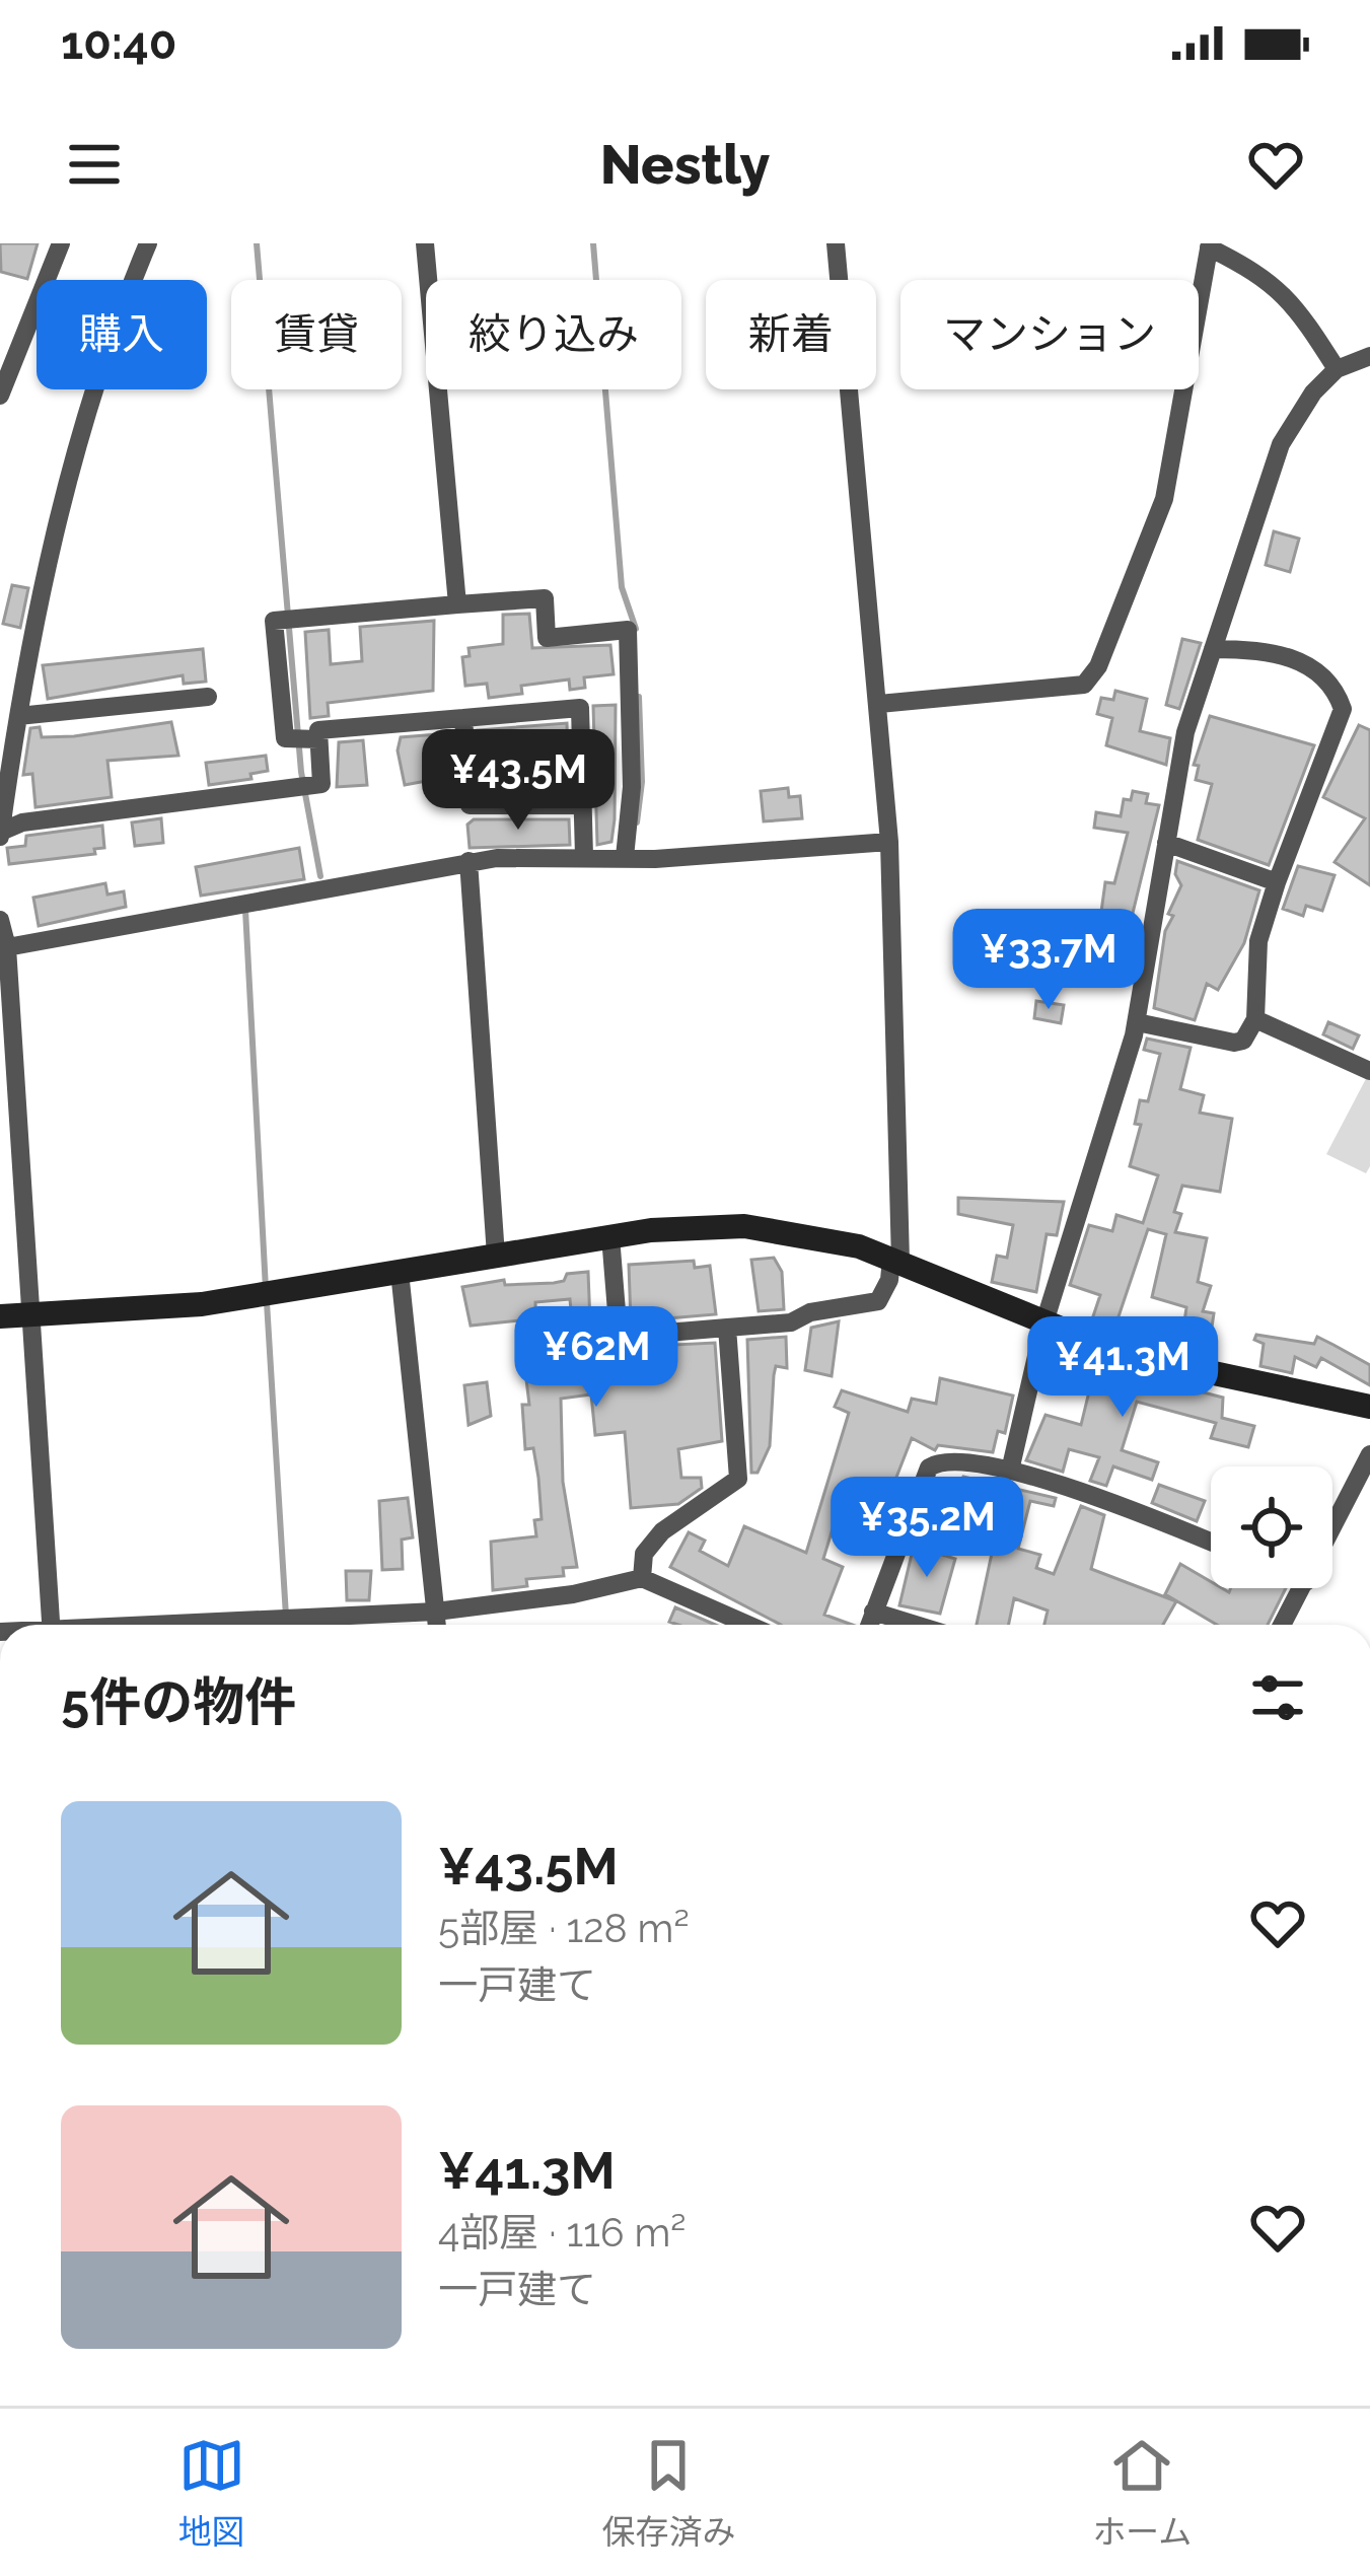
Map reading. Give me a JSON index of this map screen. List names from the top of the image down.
{
  "page": {
    "status": "10:40",
    "header": "Nestly",
    "chip": [
      "購入",
      "賃貸",
      "絞り込み",
      "新着",
      "マンション"
    ],
    "price": [
      "¥43.5M",
      "¥33.7M",
      "¥62M",
      "¥41.3M",
      "¥35.2M"
    ],
    "heading": "5件の物件",
    "list": [
      {
        "name": "¥43.5M",
        "note": "5部屋 · 128 m² · 一戸建て"
      },
      {
        "name": "¥41.3M",
        "note": "4部屋 · 116 m² · 一戸建て"
      }
    ],
    "tabs": ["地図", "保存済み", "ホーム"]
  }
}
